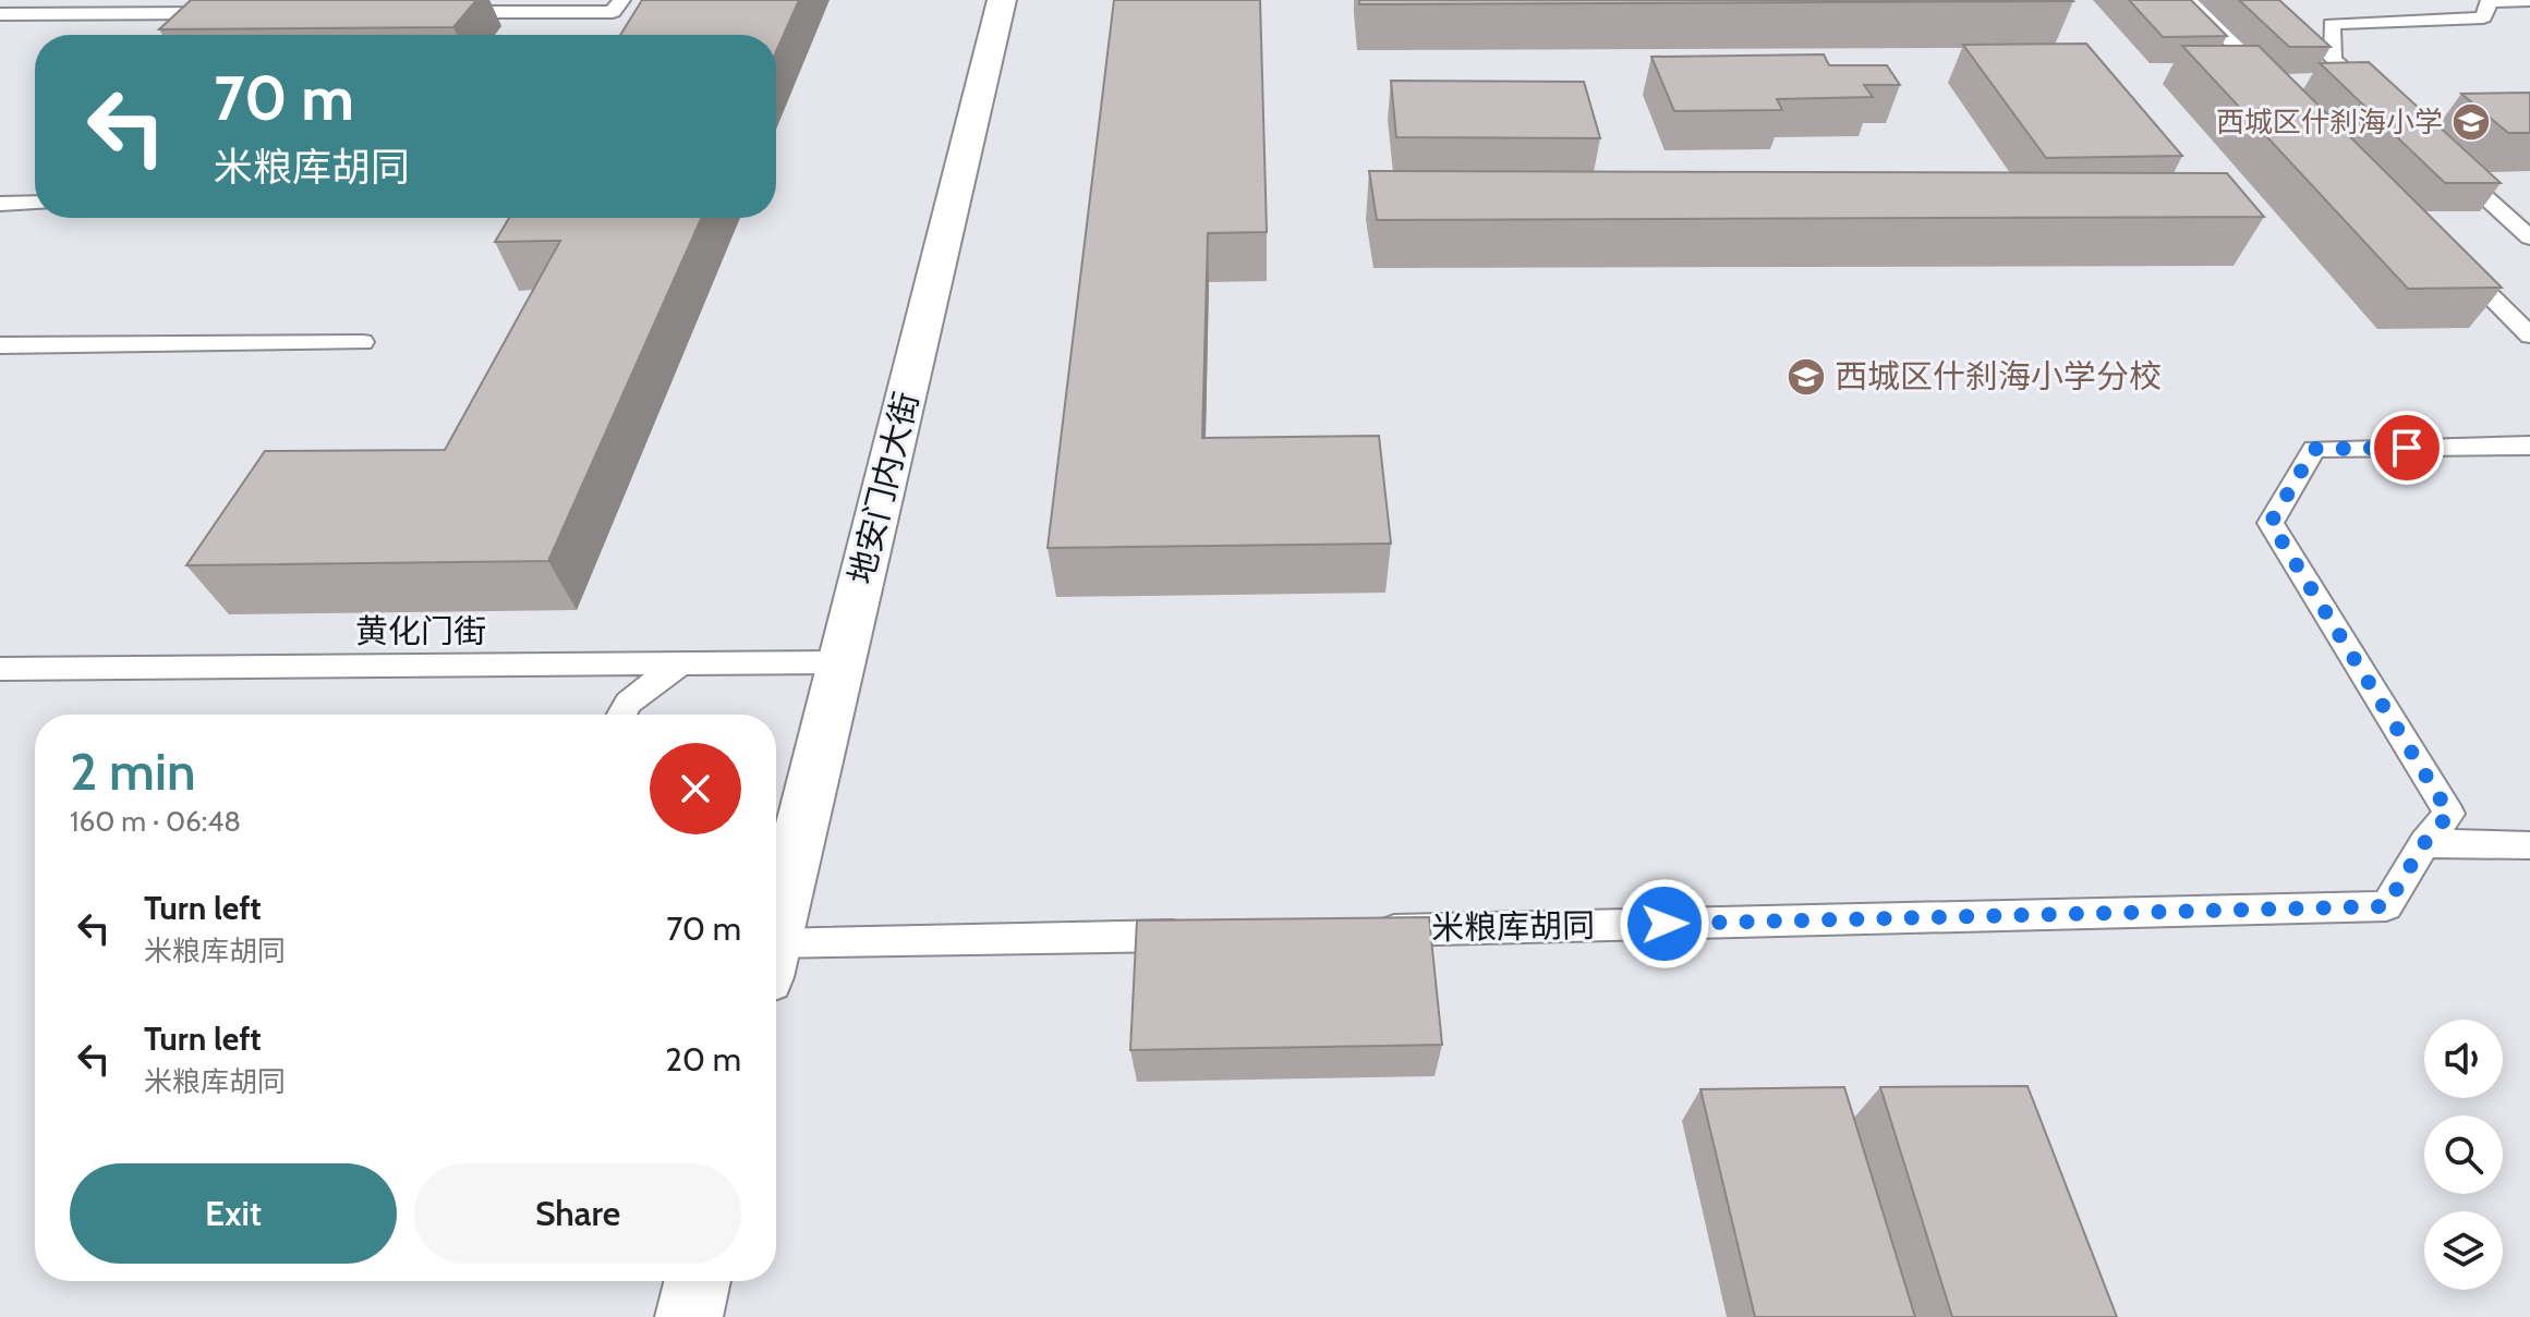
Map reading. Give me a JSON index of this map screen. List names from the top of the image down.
{
  "streets": {
    "main road": ["地安门内大街"],
    "lane": ["黄化门街", "米粮库胡同"]
  },
  "crossings": [
    ["地安门内大街", "黄化门街"]
  ],
  "places": {
    "school or university": ["西城区什刹海小学", "西城区什刹海小学分校"]
  },
  "page": {
    "turn": ["70 m", "米粮库胡同"],
    "heading": ["2 min", "160 m · 06:48"],
    "list": [
      {
        "name": "Turn left",
        "note": "米粮库胡同",
        "value": "70 m"
      },
      {
        "name": "Turn left",
        "note": "米粮库胡同",
        "value": "20 m"
      }
    ],
    "buttons": ["Exit", "Share"]
  }
}
